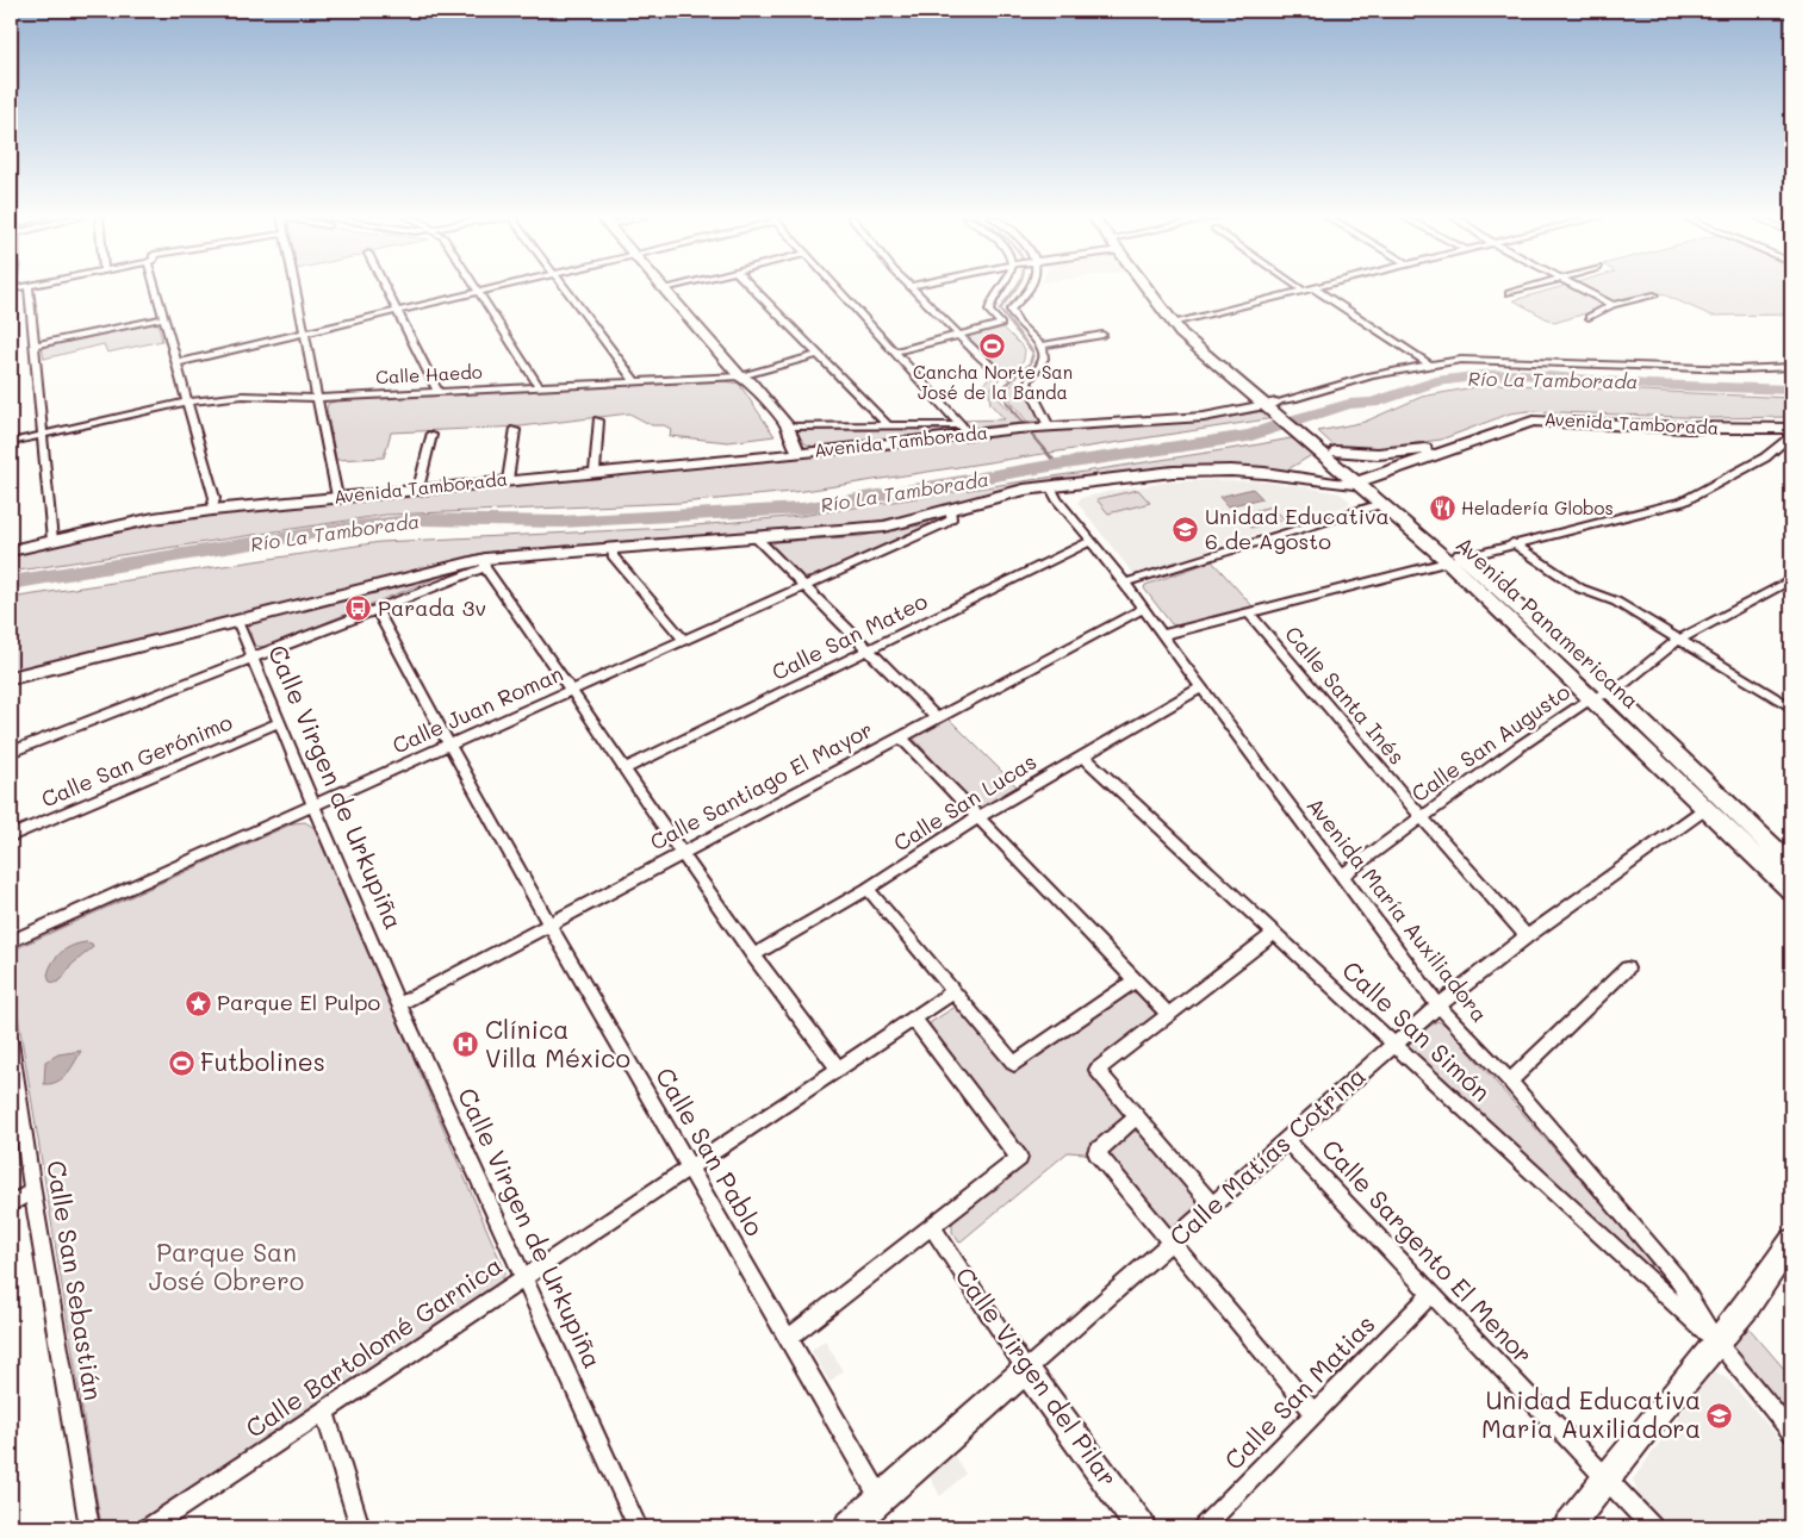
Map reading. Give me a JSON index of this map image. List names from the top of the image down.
{
  "streets": {
    "main road": [
      "Avenida Tamborada",
      "Avenida Panamericana",
      "Calle Matías Cotrina",
      "Calle Virgen del Pilar"
    ],
    "street": [
      "Calle Haedo",
      "Calle San Mateo",
      "Calle Santa Inés",
      "Calle Juan Roman",
      "Calle San Augusto",
      "Calle San Gerónimo",
      "Calle Santiago El Mayor",
      "Calle Virgen de Urkupiña",
      "Calle San Lucas",
      "Avenida María Auxiliadora",
      "Calle San Simón",
      "Calle San Pablo",
      "Calle Sargento El Menor",
      "Calle San Sebastián",
      "Calle Bartolomé Garnica",
      "Calle San Matias"
    ]
  },
  "crossings": [
    ["Avenida Tamborada", "Avenida Panamericana"],
    ["Avenida Tamborada", "Calle Juan Roman"],
    ["Avenida Tamborada", "Calle Virgen de Urkupiña"],
    ["Avenida Tamborada", "Avenida María Auxiliadora"],
    ["Avenida Panamericana", "Calle San Augusto"],
    ["Avenida Panamericana", "Calle Matías Cotrina"],
    ["Calle San Mateo", "Avenida María Auxiliadora"],
    ["Calle Santa Inés", "Calle San Augusto"],
    ["Calle Santa Inés", "Calle Matías Cotrina"],
    ["Calle Juan Roman", "Calle Virgen de Urkupiña"],
    ["Calle Juan Roman", "Calle San Pablo"],
    ["Calle San Augusto", "Avenida María Auxiliadora"],
    ["Calle San Gerónimo", "Calle Virgen de Urkupiña"],
    ["Calle Santiago El Mayor", "Calle Virgen de Urkupiña"],
    ["Calle Santiago El Mayor", "Avenida María Auxiliadora"],
    ["Calle Santiago El Mayor", "Calle San Pablo"],
    ["Calle Virgen de Urkupiña", "Calle Bartolomé Garnica"],
    ["Calle San Lucas", "Avenida María Auxiliadora"],
    ["Calle San Lucas", "Calle San Simón"],
    ["Avenida María Auxiliadora", "Calle San Simón"],
    ["Avenida María Auxiliadora", "Calle Matías Cotrina"],
    ["Calle San Simón", "Calle Matías Cotrina"],
    ["Calle San Pablo", "Calle Matías Cotrina"],
    ["Calle San Pablo", "Calle Bartolomé Garnica"],
    ["Calle Matías Cotrina", "Calle Sargento El Menor"],
    ["Calle Matías Cotrina", "Calle Virgen del Pilar"],
    ["Calle Sargento El Menor", "Calle San Matias"]
  ],
  "water": ["Río La Tamborada"],
  "parks": ["Parque San José Obrero"],
  "places": {
    "sports": ["Cancha Norte San José de la Banda", "Futbolines"],
    "restaurant": ["Heladería Globos"],
    "school or university": ["Unidad Educativa 6 de Agosto", "Unidad Educativa Maria Auxiliadora"],
    "bus stop": ["Parada 3v"],
    "place": ["Parque El Pulpo"],
    "hospital": ["Clínica Villa México"]
  }
}
